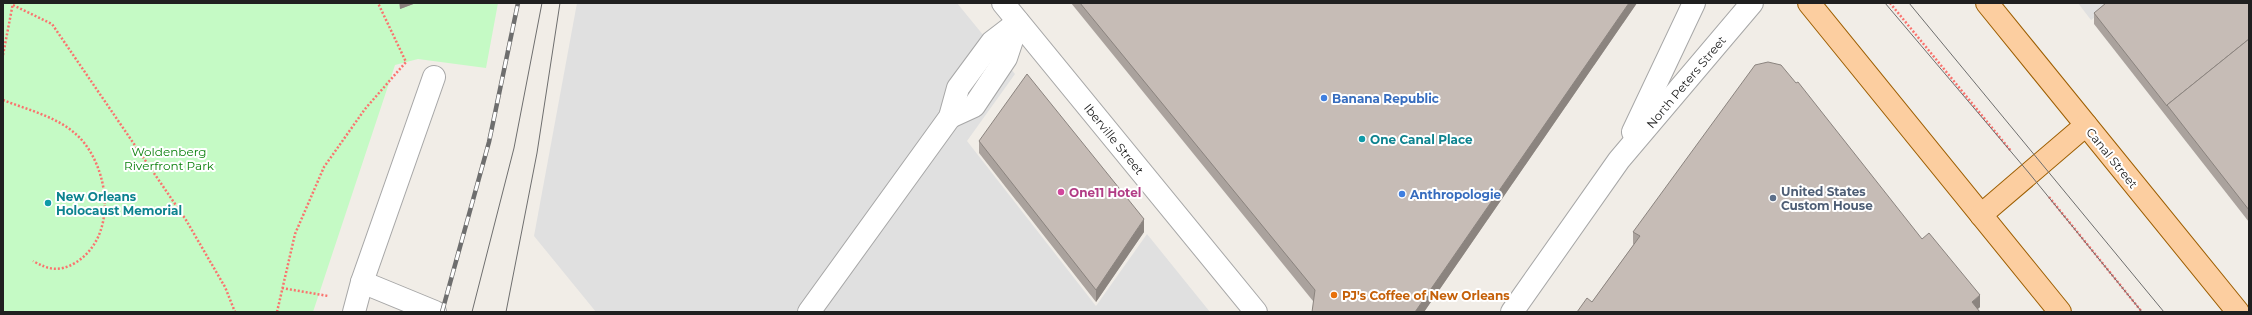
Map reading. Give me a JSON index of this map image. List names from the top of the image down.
{
  "streets": {
    "main road": ["Canal Street"],
    "street": ["North Peters Street", "Iberville Street"]
  },
  "parks": ["Woldenberg Riverfront Park"],
  "places": [
    "Banana Republic",
    "One Canal Place",
    "One11 Hotel",
    "Anthropologie",
    "United States Custom House",
    "New Orleans Holocaust Memorial",
    "PJ's Coffee of New Orleans"
  ]
}
